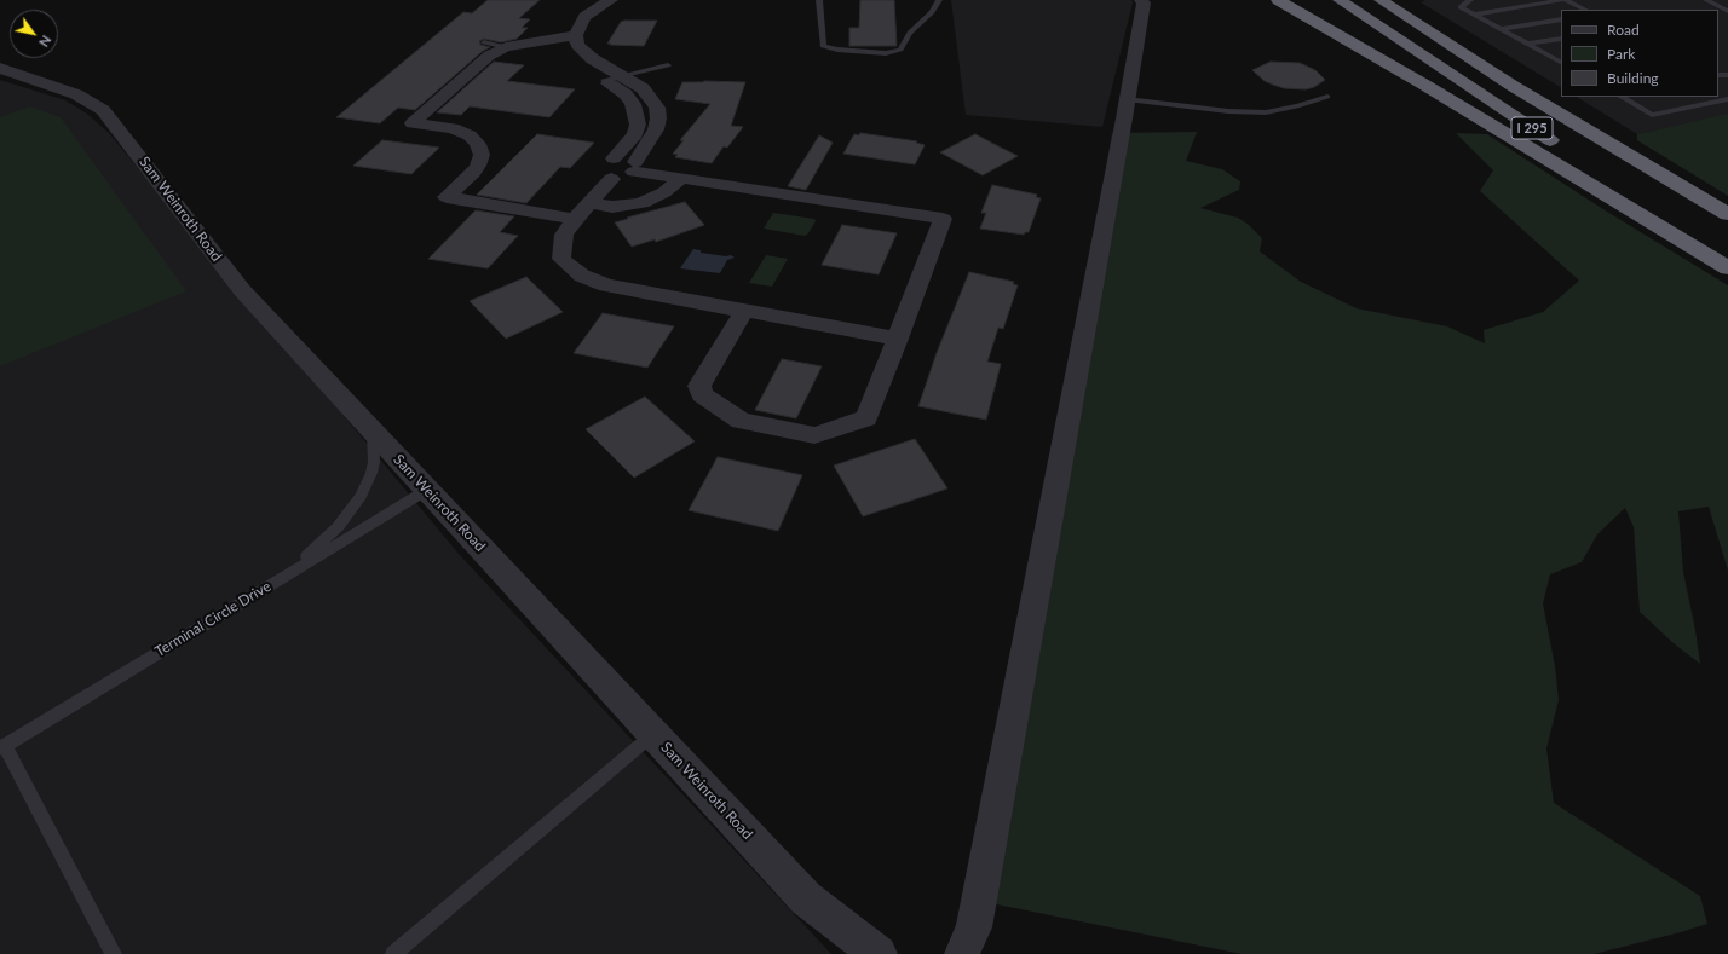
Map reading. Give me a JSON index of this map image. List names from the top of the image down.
{
  "streets": {
    "highway": ["I 295"],
    "street": ["Sam Weinroth Road"],
    "lane": ["Terminal Circle Drive"]
  },
  "crossings": [
    ["Sam Weinroth Road", "Terminal Circle Drive"]
  ],
  "legend": ["Road", "Park", "Building"],
  "north": "bottom right"
}
